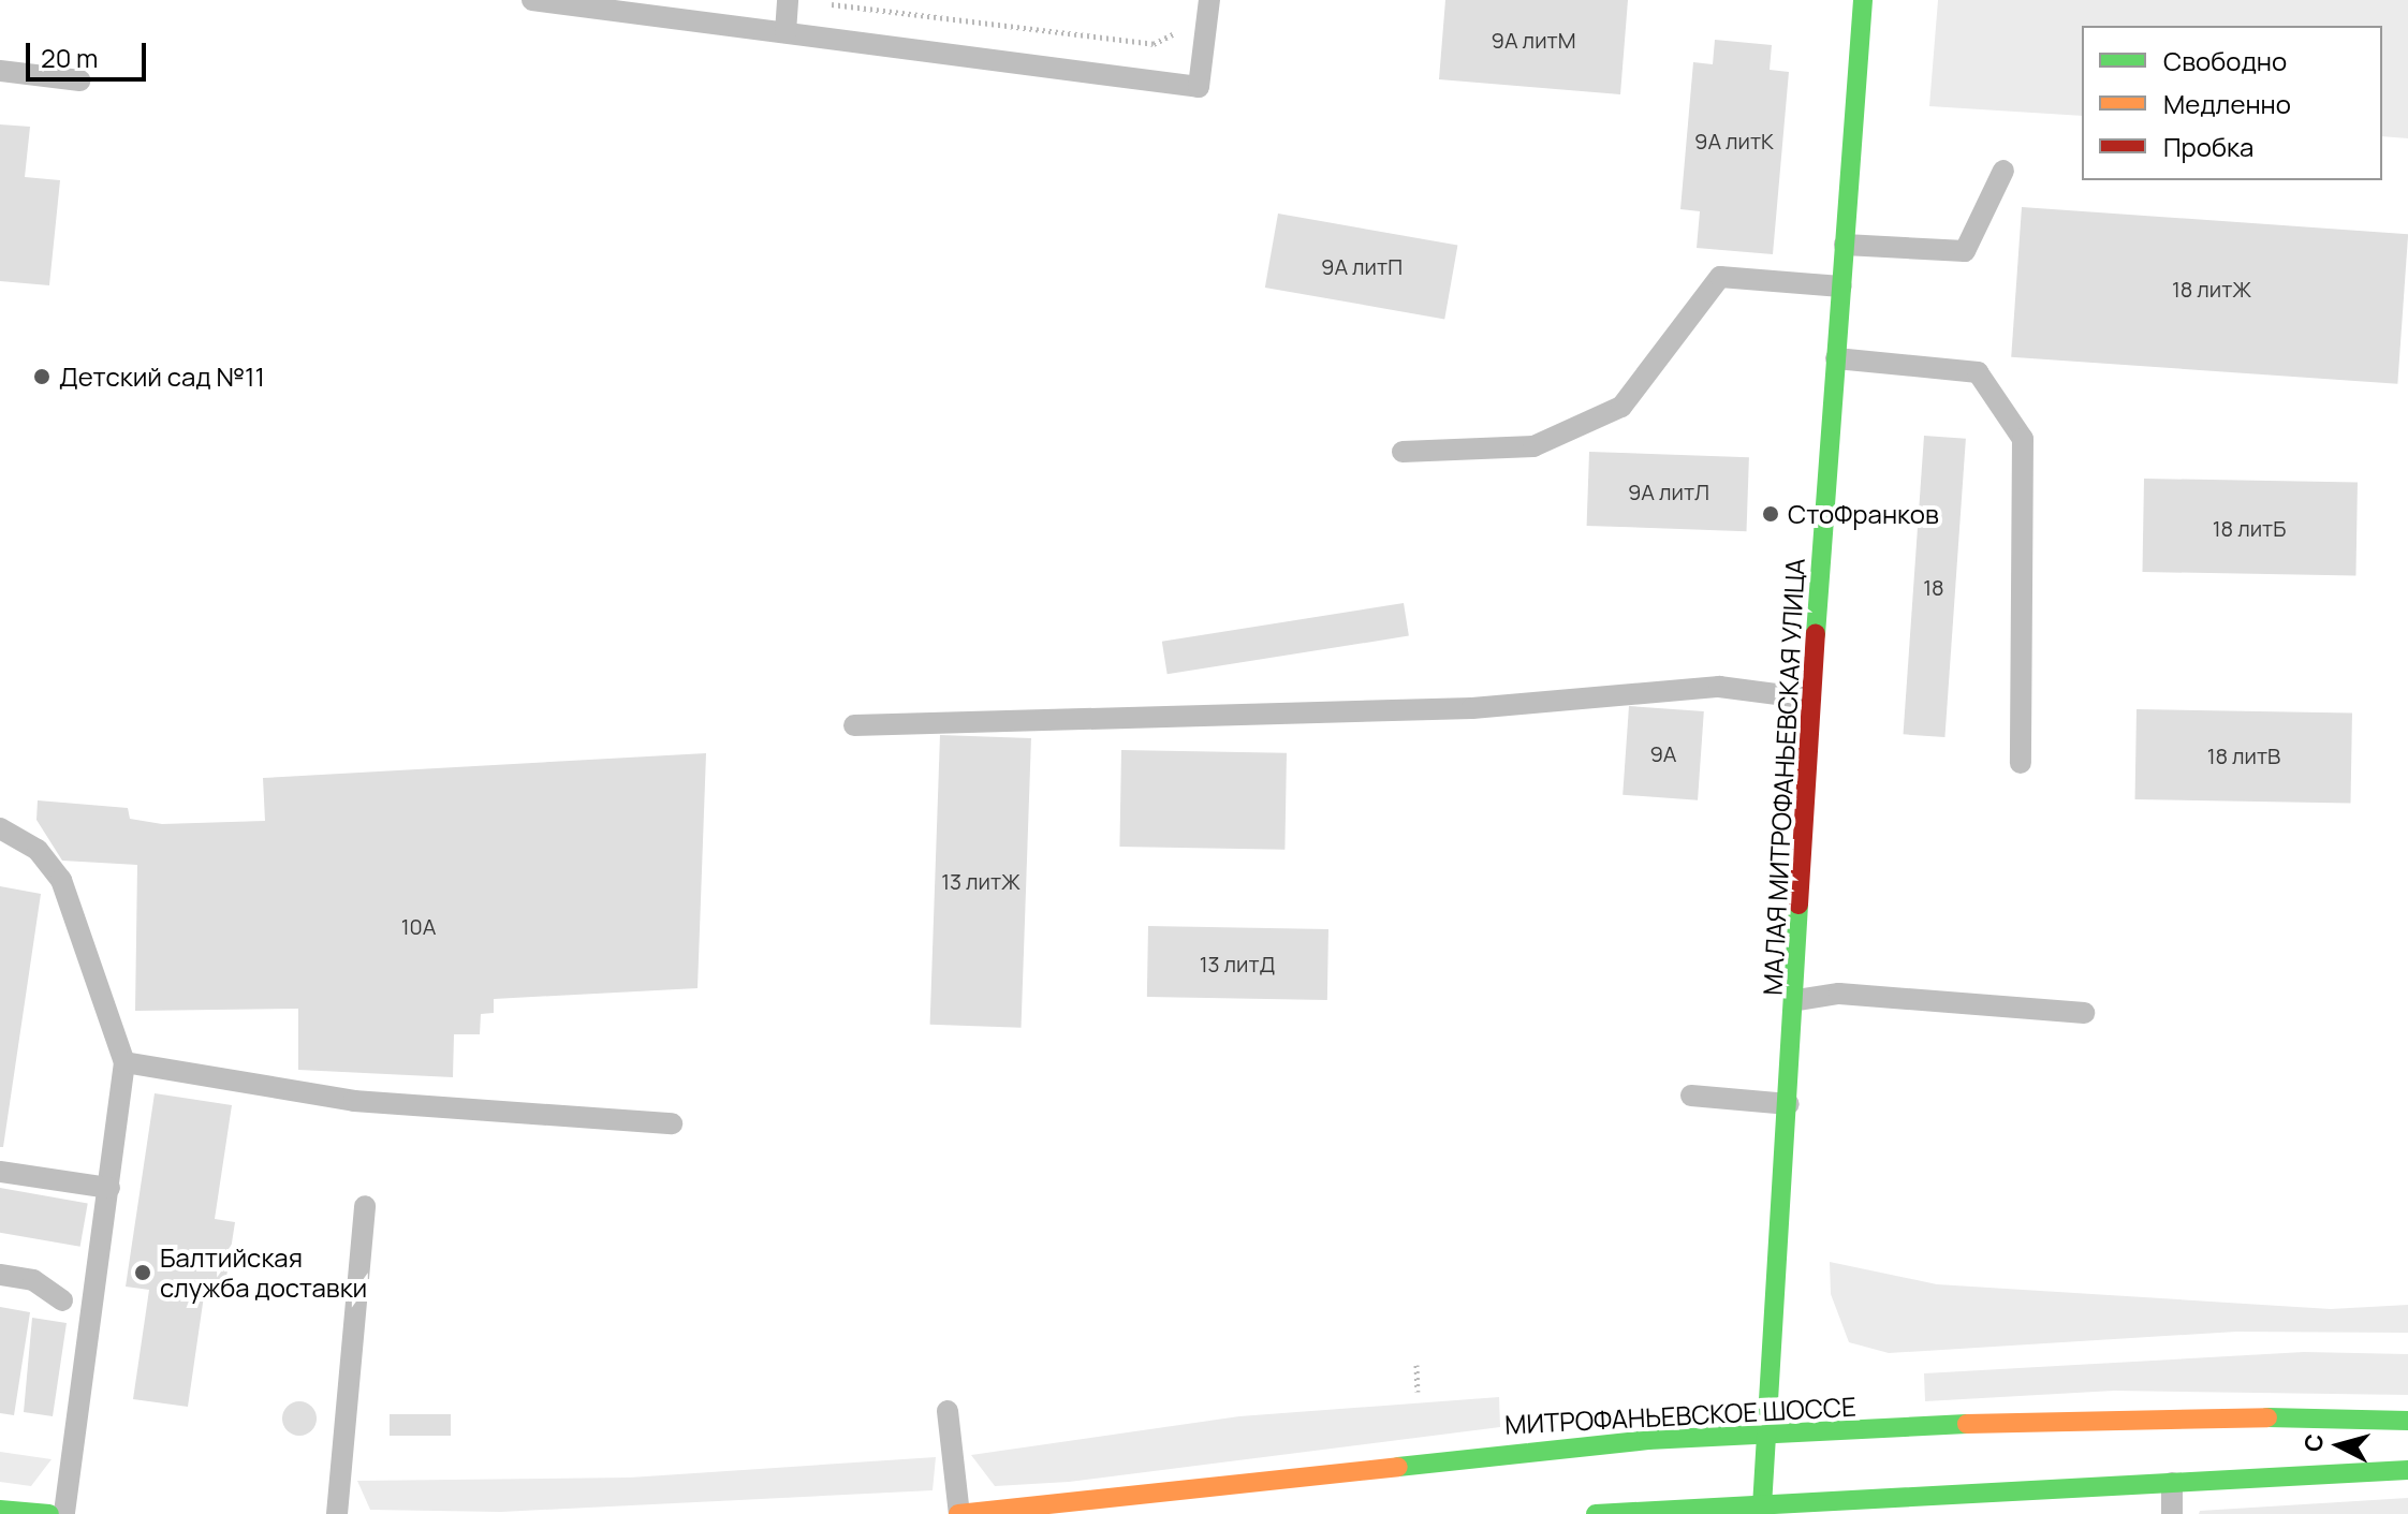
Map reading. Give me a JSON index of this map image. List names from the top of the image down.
{
  "streets": {
    "main road": ["МАЛАЯ МИТРОФАНЬЕВСКАЯ УЛИЦА", "МИТРОФАНЬЕВСКОЕ ШОССЕ"]
  },
  "crossings": [
    ["МАЛАЯ МИТРОФАНЬЕВСКАЯ УЛИЦА", "МИТРОФАНЬЕВСКОЕ ШОССЕ"]
  ],
  "places": ["Детский сад №11", "СтоФранков", "Балтийская служба доставки"],
  "house_numbers": [
    "9А литМ",
    "9А литК",
    "9А литП",
    "18 литЖ",
    "9А литЛ",
    "18 литБ",
    "18",
    "9А",
    "18 литВ",
    "13 литЖ",
    "10А",
    "13 литД"
  ],
  "legend": ["Свободно", "Медленно", "Пробка"],
  "scale_bar": "20 m",
  "north": "left"
}
